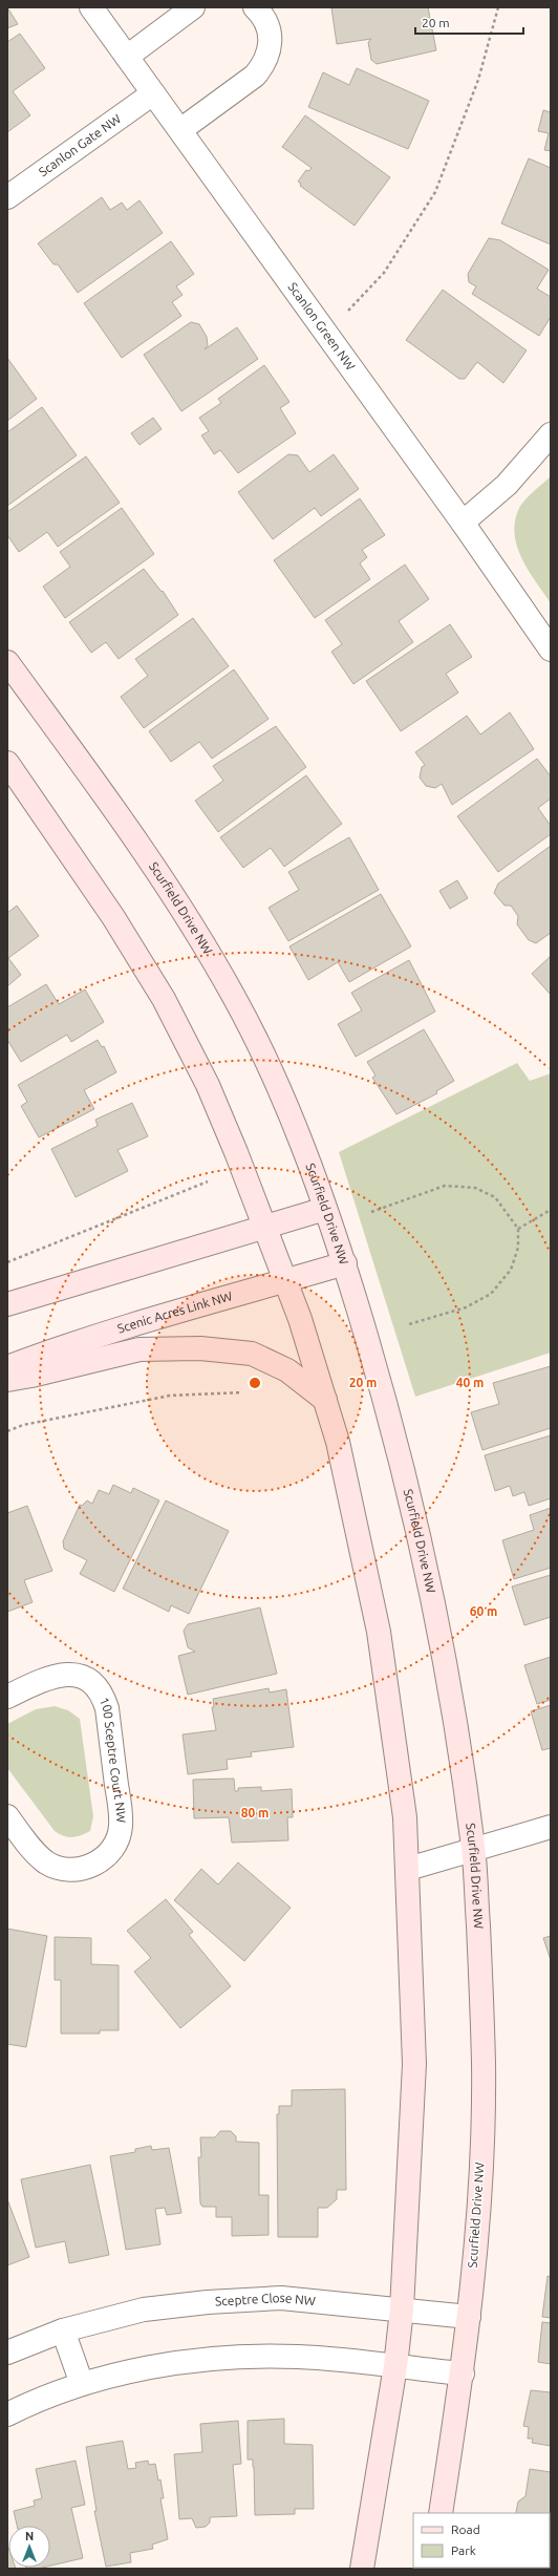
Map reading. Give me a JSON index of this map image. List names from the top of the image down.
{
  "streets": {
    "street": [
      "Scanlon Gate NW",
      "Scanlon Green NW",
      "Scurfield Drive NW",
      "Scenic Acres Link NW",
      "100 Sceptre Court NW",
      "Sceptre Close NW"
    ]
  },
  "crossings": [
    ["Scanlon Gate NW", "Scanlon Green NW"],
    ["Scurfield Drive NW", "Scenic Acres Link NW"],
    ["Scurfield Drive NW", "Sceptre Close NW"]
  ],
  "legend": ["Road", "Park"],
  "scale_bar": "20 m",
  "north": "top",
  "rings": [
    "20 m",
    "40 m",
    "60 m",
    "80 m"
  ]
}
